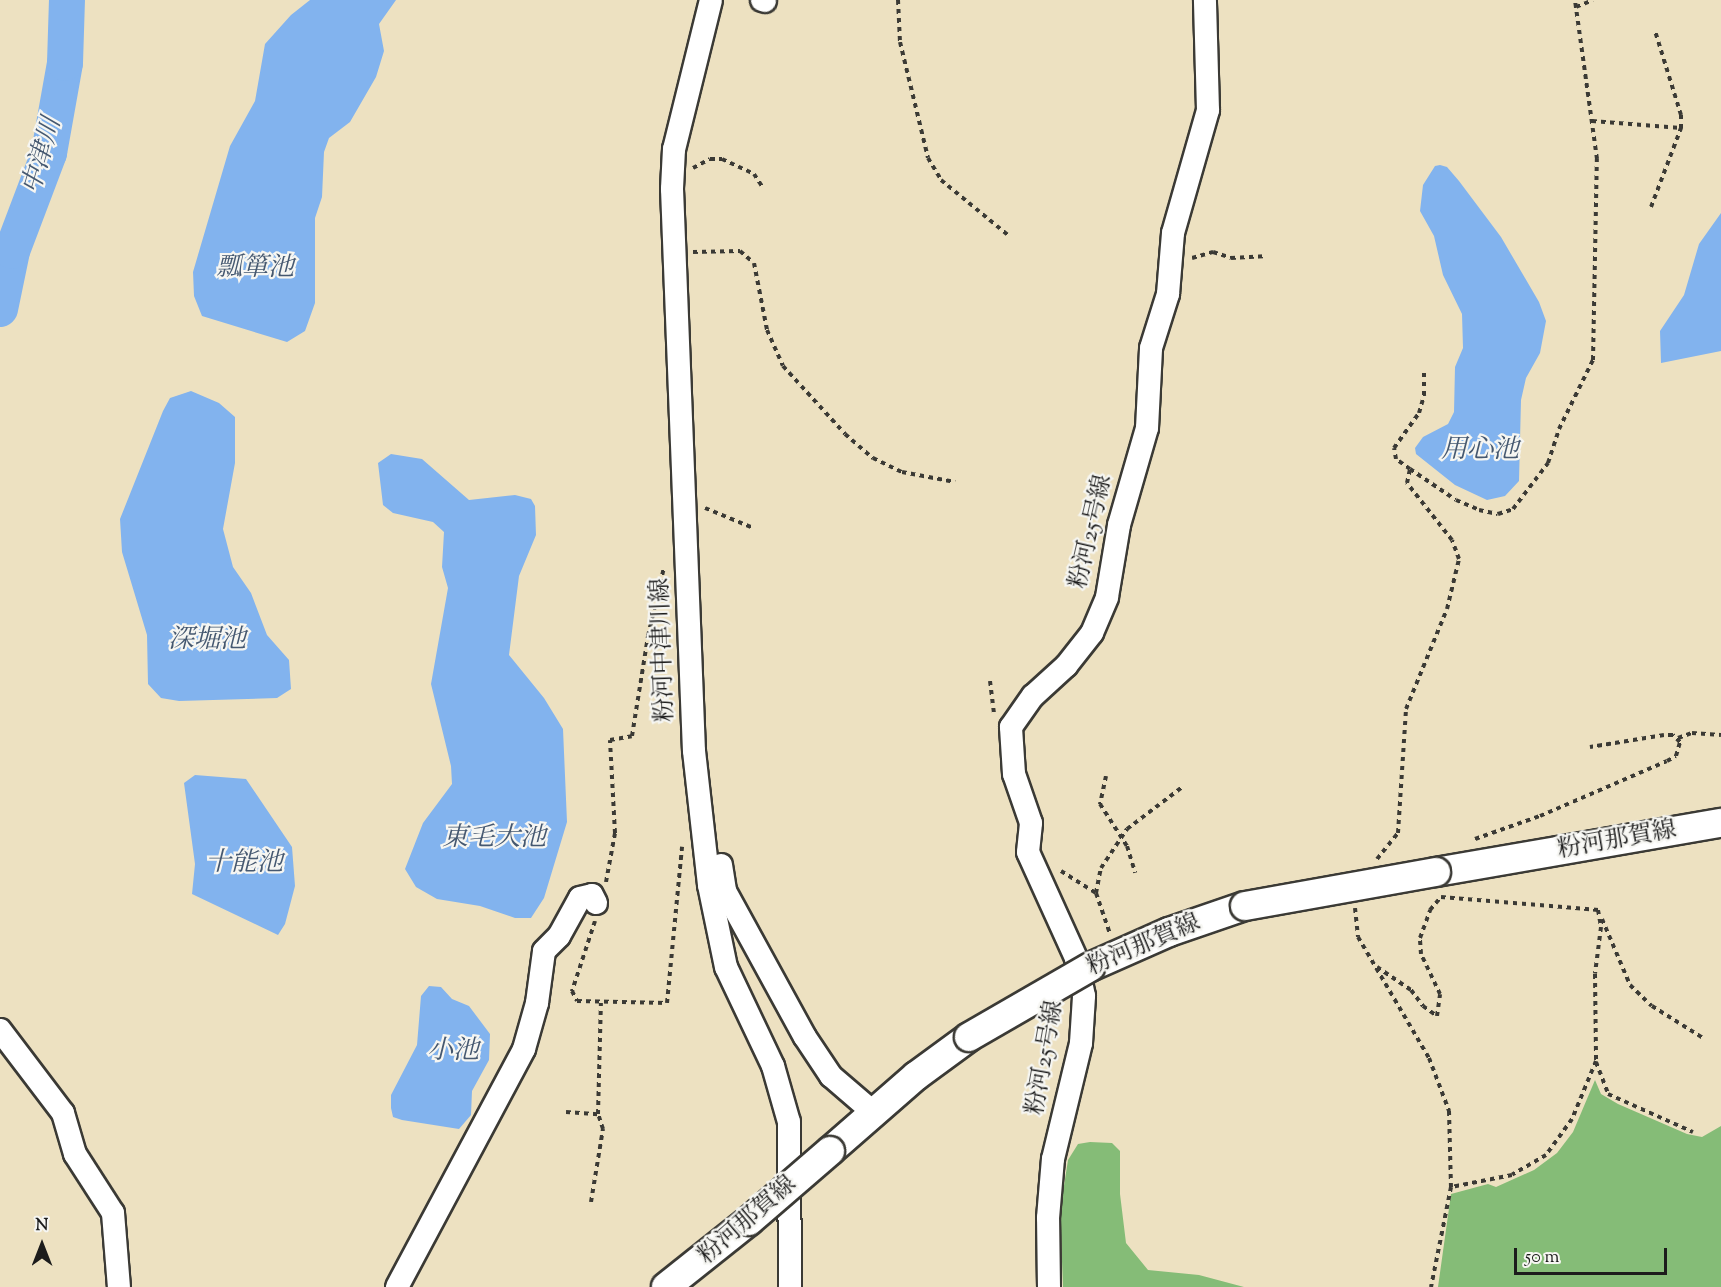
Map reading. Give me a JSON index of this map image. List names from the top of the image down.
{
  "streets": {
    "main road": ["粉河那賀線"],
    "street": ["粉河25号線", "粉河中津川線"]
  },
  "water": [
    "中津川",
    "瓢箪池",
    "用心池",
    "深堀池",
    "東毛大池",
    "十能池",
    "小池"
  ],
  "scale_bar": "50 m",
  "north": "top"
}
